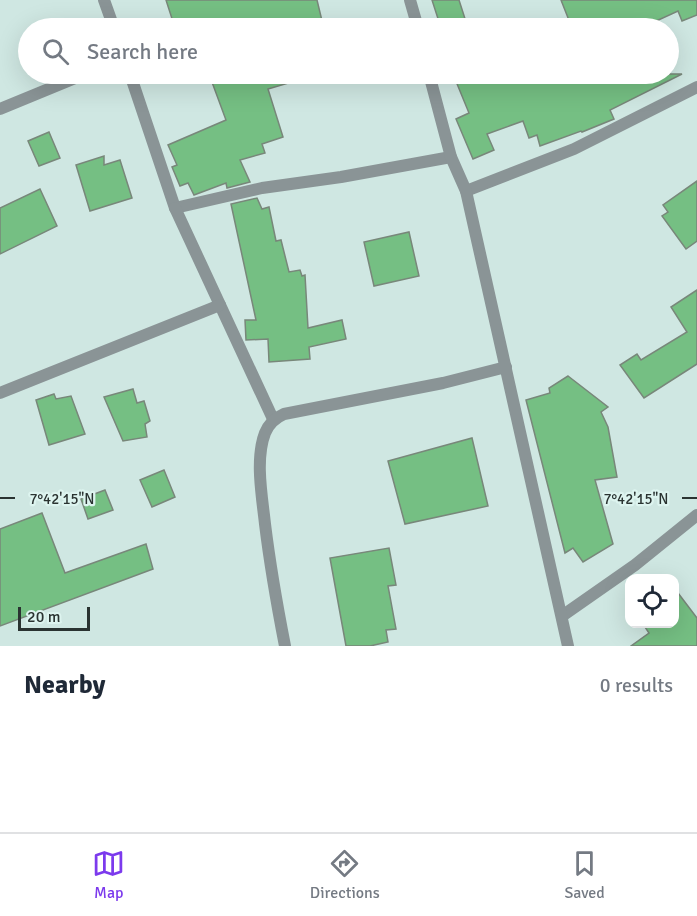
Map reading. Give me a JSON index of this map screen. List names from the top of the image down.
{
  "scale_bar": "20 m",
  "page": {
    "search": "Search here",
    "scale": "20 m",
    "heading": ["Nearby", "0 results"],
    "nav": ["Map", "Directions", "Saved"]
  },
  "coordinates": ["7°42'15\"N"]
}
